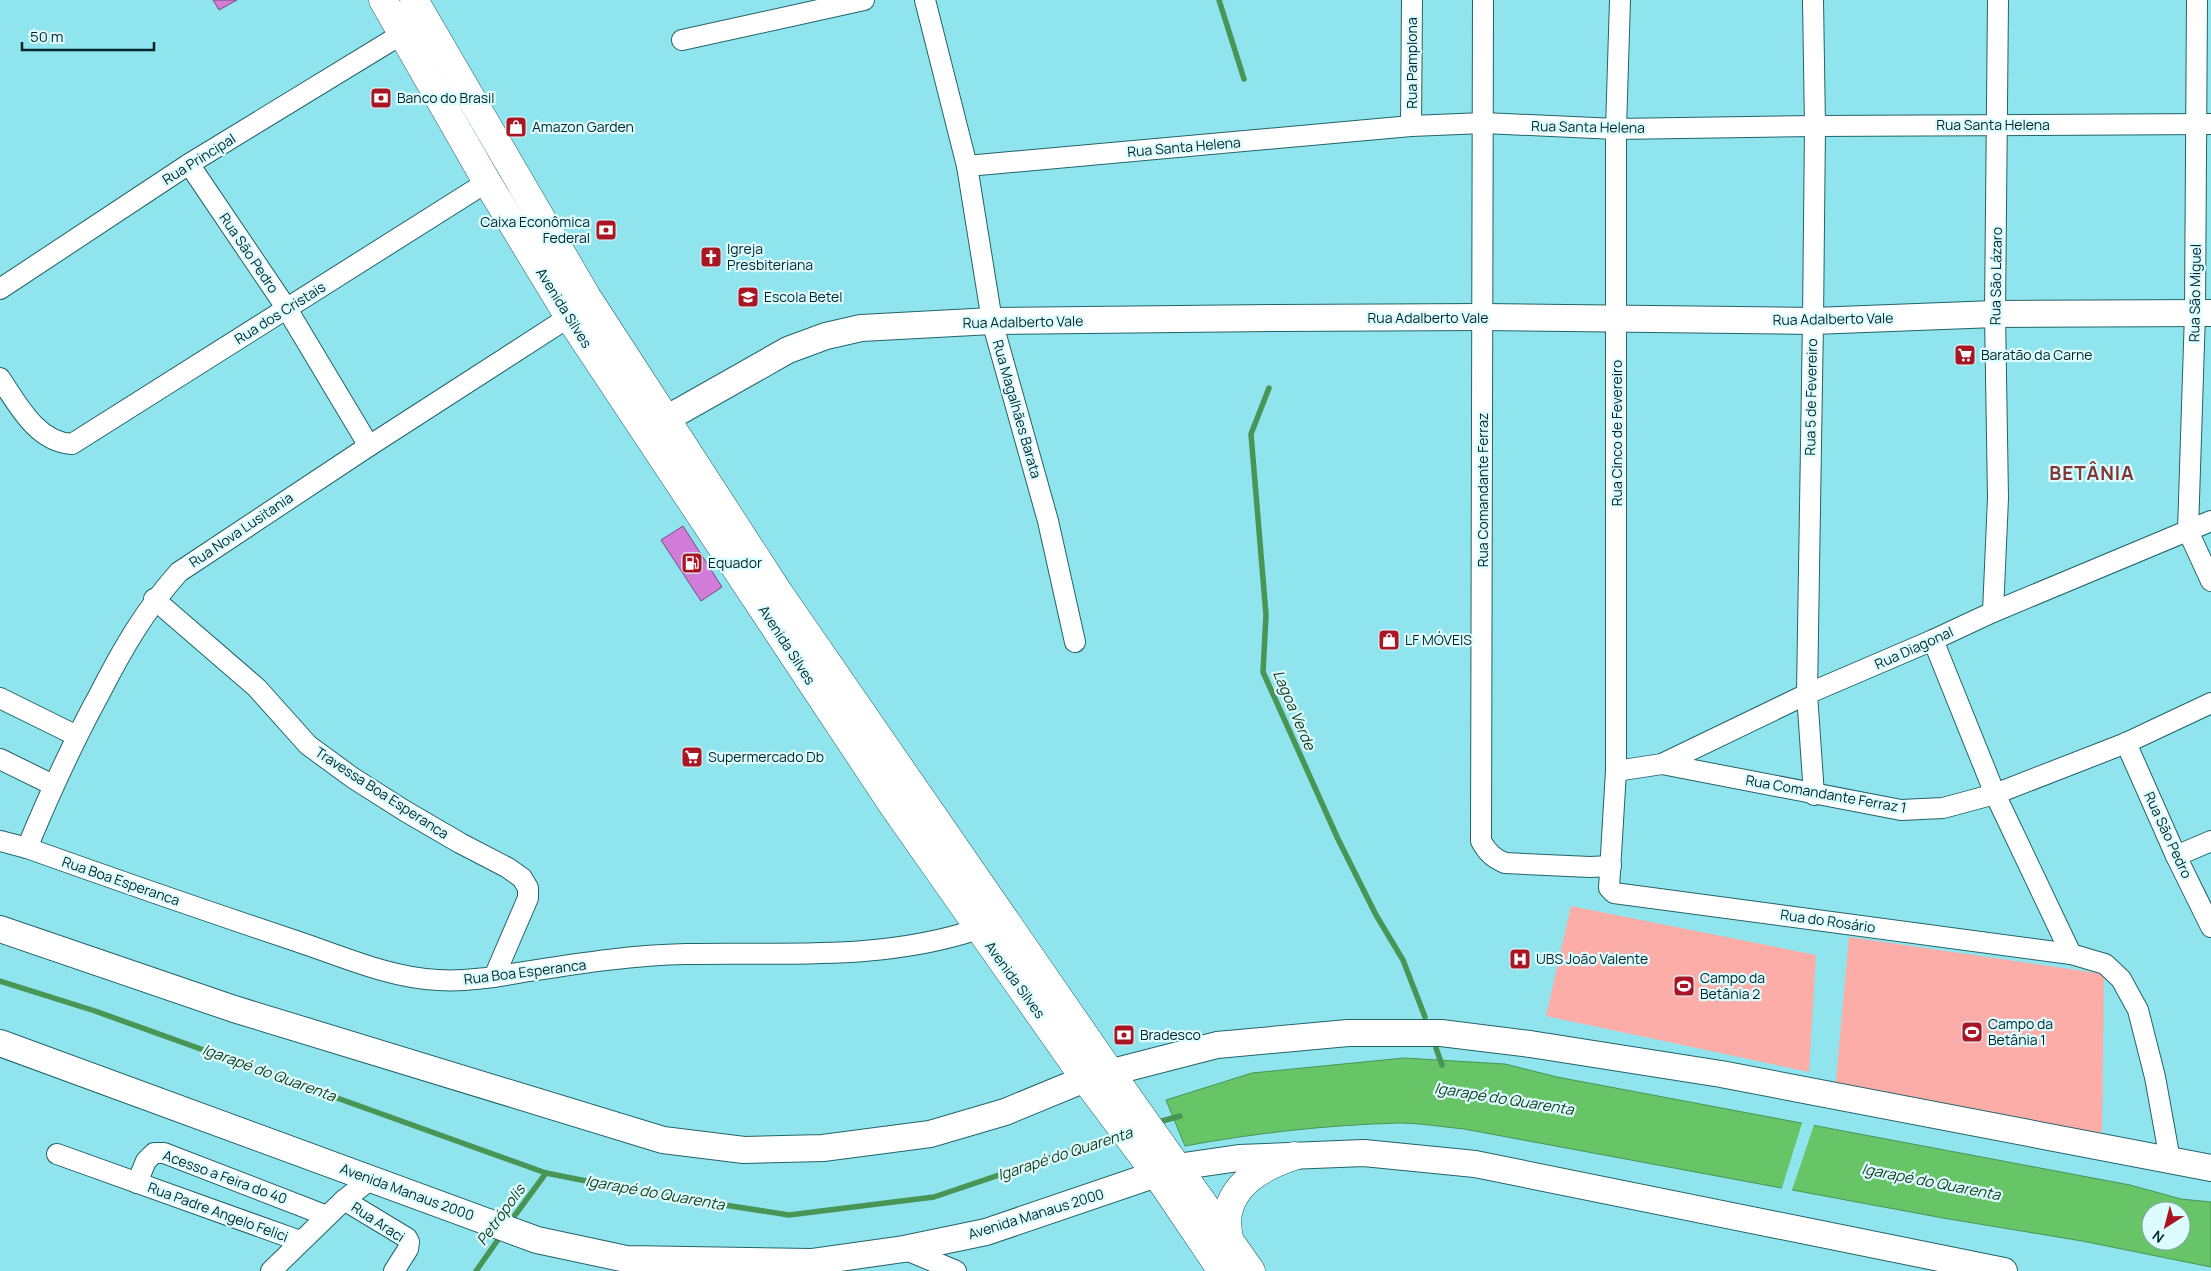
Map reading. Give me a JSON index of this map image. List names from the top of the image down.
{
  "streets": {
    "main road": ["Avenida Silves"],
    "street": [
      "Rua Pamplona",
      "Rua Santa Helena",
      "Rua Principal",
      "Rua São Pedro",
      "Rua São Lázaro",
      "Rua São Miguel",
      "Rua dos Cristais",
      "Rua Adalberto Vale",
      "Rua 5 de Fevereiro",
      "Rua Magalhães Barata",
      "Rua Cinco de Fevereiro",
      "Rua Comandante Ferraz",
      "Rua Nova Lusitania",
      "Rua Diagonal",
      "Travessa Boa Esperanca",
      "Rua Comandante Ferraz 1",
      "Rua Boa Esperanca",
      "Rua do Rosário",
      "Acesso a Feira do 40",
      "Avenida Manaus 2000",
      "Rua Padre Angelo Felici",
      "Rua Araci"
    ]
  },
  "crossings": [
    ["Rua Pamplona", "Rua Santa Helena"],
    ["Rua Santa Helena", "Rua São Lázaro"],
    ["Rua Santa Helena", "Rua São Miguel"],
    ["Rua Santa Helena", "Rua 5 de Fevereiro"],
    ["Rua Santa Helena", "Rua Magalhães Barata"],
    ["Rua Santa Helena", "Rua Cinco de Fevereiro"],
    ["Rua Santa Helena", "Rua Comandante Ferraz"],
    ["Rua Principal", "Rua São Pedro"],
    ["Rua Principal", "Avenida Silves"],
    ["Rua São Pedro", "Rua dos Cristais"],
    ["Rua São Pedro", "Rua Nova Lusitania"],
    ["Rua São Pedro", "Rua Comandante Ferraz 1"],
    ["Rua São Lázaro", "Rua Adalberto Vale"],
    ["Rua São Lázaro", "Rua Diagonal"],
    ["Rua São Miguel", "Rua Adalberto Vale"],
    ["Rua São Miguel", "Rua Diagonal"],
    ["Avenida Silves", "Rua dos Cristais"],
    ["Avenida Silves", "Rua Adalberto Vale"],
    ["Avenida Silves", "Rua Nova Lusitania"],
    ["Avenida Silves", "Rua Boa Esperanca"],
    ["Avenida Silves", "Avenida Manaus 2000"],
    ["Rua Adalberto Vale", "Rua 5 de Fevereiro"],
    ["Rua Adalberto Vale", "Rua Magalhães Barata"],
    ["Rua Adalberto Vale", "Rua Cinco de Fevereiro"],
    ["Rua Adalberto Vale", "Rua Comandante Ferraz"],
    ["Rua 5 de Fevereiro", "Rua Diagonal"],
    ["Rua 5 de Fevereiro", "Rua Comandante Ferraz 1"],
    ["Rua Cinco de Fevereiro", "Rua Comandante Ferraz"],
    ["Rua Cinco de Fevereiro", "Rua Diagonal"],
    ["Rua Cinco de Fevereiro", "Rua do Rosário"],
    ["Rua Comandante Ferraz", "Rua do Rosário"],
    ["Rua Nova Lusitania", "Travessa Boa Esperanca"],
    ["Rua Nova Lusitania", "Rua Boa Esperanca"],
    ["Rua Diagonal", "Rua Comandante Ferraz 1"],
    ["Travessa Boa Esperanca", "Rua Boa Esperanca"],
    ["Acesso a Feira do 40", "Rua Padre Angelo Felici"]
  ],
  "districts": ["BETÂNIA"],
  "water": ["Lagoa Verde", "Igarapé do Quarenta", "Petrópolis"],
  "places": {
    "bank": ["Banco do Brasil", "Caixa Econômica Federal", "Bradesco"],
    "shop": ["Amazon Garden", "LF MÓVEIS"],
    "church": ["Igreja Presbiteriana"],
    "school or university": ["Escola Betel"],
    "supermarket": ["Baratão da Carne", "Supermercado Db"],
    "fuel station": ["Equador"],
    "hospital": ["UBS João Valente"],
    "sports": ["Campo da Betânia 2", "Campo da Betânia 1"]
  },
  "scale_bar": "50 m",
  "north": "bottom left"
}
